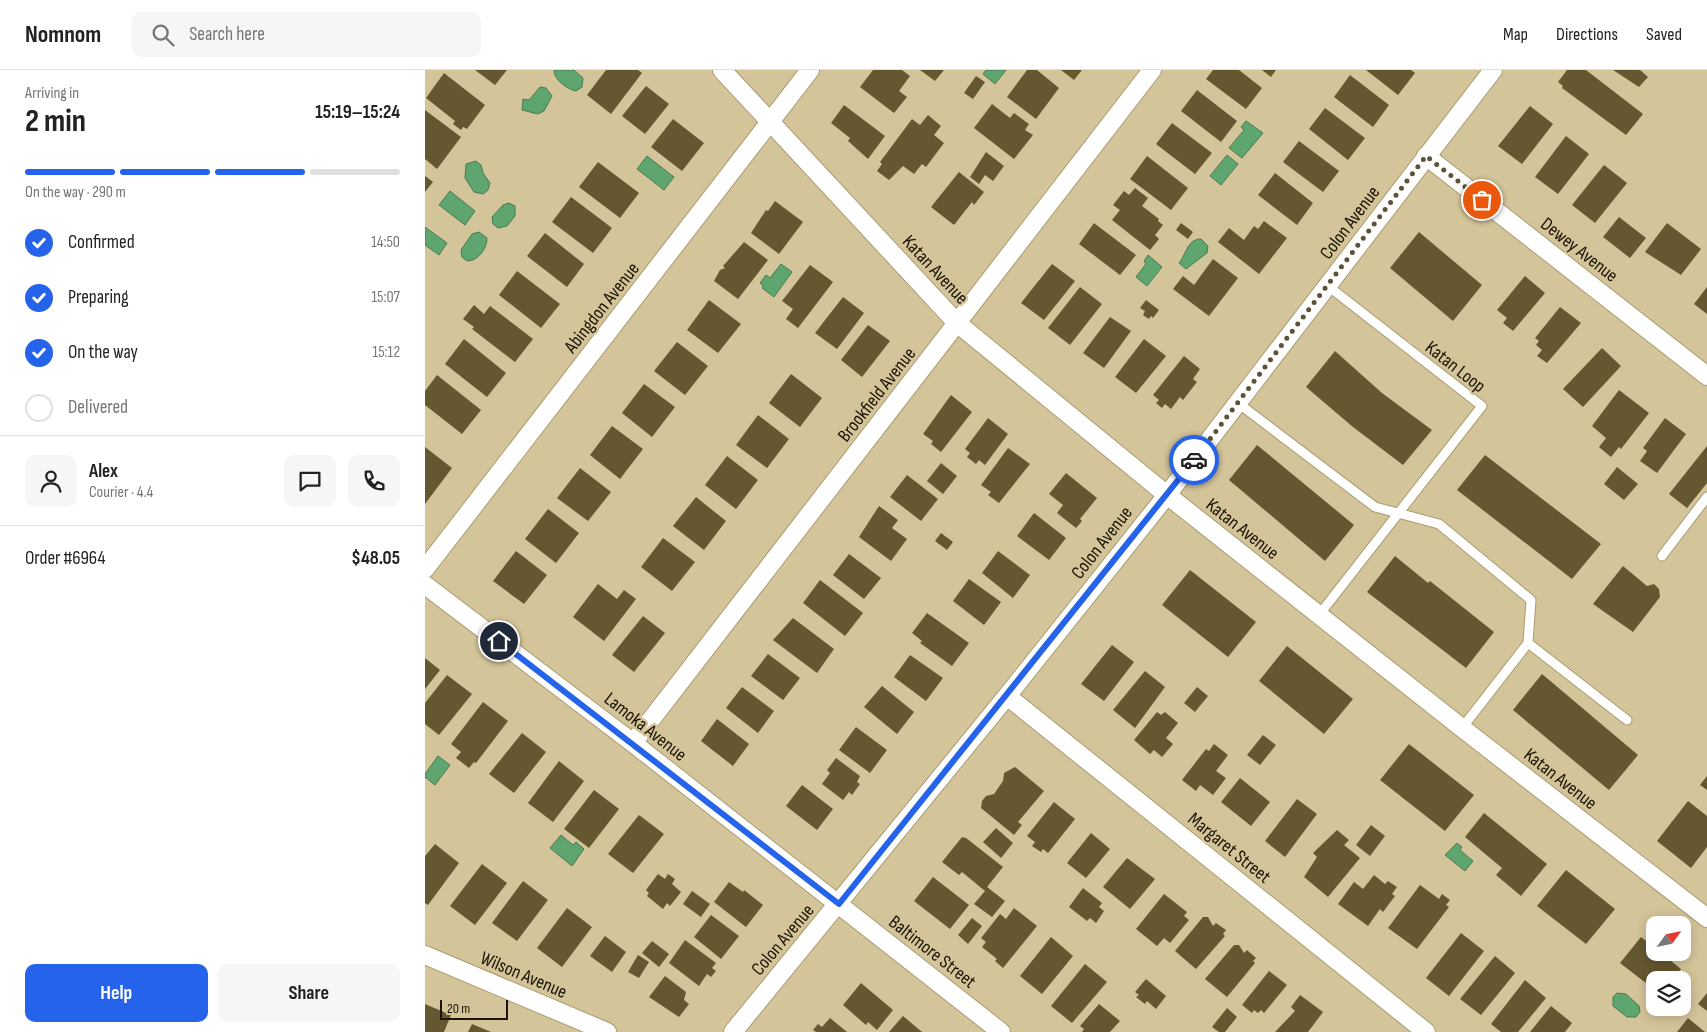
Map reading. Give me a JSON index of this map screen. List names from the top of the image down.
{
  "streets": {
    "street": [
      "Colon Avenue",
      "Dewey Avenue",
      "Katan Avenue",
      "Abingdon Avenue",
      "Brookfield Avenue",
      "Lamoka Avenue",
      "Margaret Street",
      "Baltimore Street",
      "Wilson Avenue"
    ],
    "lane": ["Katan Loop"]
  },
  "crossings": [
    ["Colon Avenue", "Dewey Avenue"],
    ["Colon Avenue", "Katan Avenue"],
    ["Colon Avenue", "Katan Loop"],
    ["Colon Avenue", "Lamoka Avenue"],
    ["Colon Avenue", "Margaret Street"],
    ["Colon Avenue", "Baltimore Street"],
    ["Katan Avenue", "Abingdon Avenue"],
    ["Katan Avenue", "Katan Loop"],
    ["Katan Avenue", "Brookfield Avenue"],
    ["Brookfield Avenue", "Lamoka Avenue"],
    ["Lamoka Avenue", "Baltimore Street"]
  ],
  "scale_bar": "20 m",
  "north": "top right",
  "page": {
    "header": "Nomnom",
    "search": "Search here",
    "nav": ["Map", "Directions", "Saved"],
    "heading": ["2 min", "Arriving in", "15:19–15:24"],
    "panel": [
      "Alex",
      "Courier · 4.4",
      "Order #6964",
      "$48.05"
    ],
    "bar": "On the way · 290 m",
    "list": [
      ["Confirmed", "14:50"],
      ["Preparing", "15:07"],
      ["On the way", "15:12"],
      "Delivered"
    ],
    "buttons": ["Help", "Share"],
    "scale": "20 m"
  }
}
